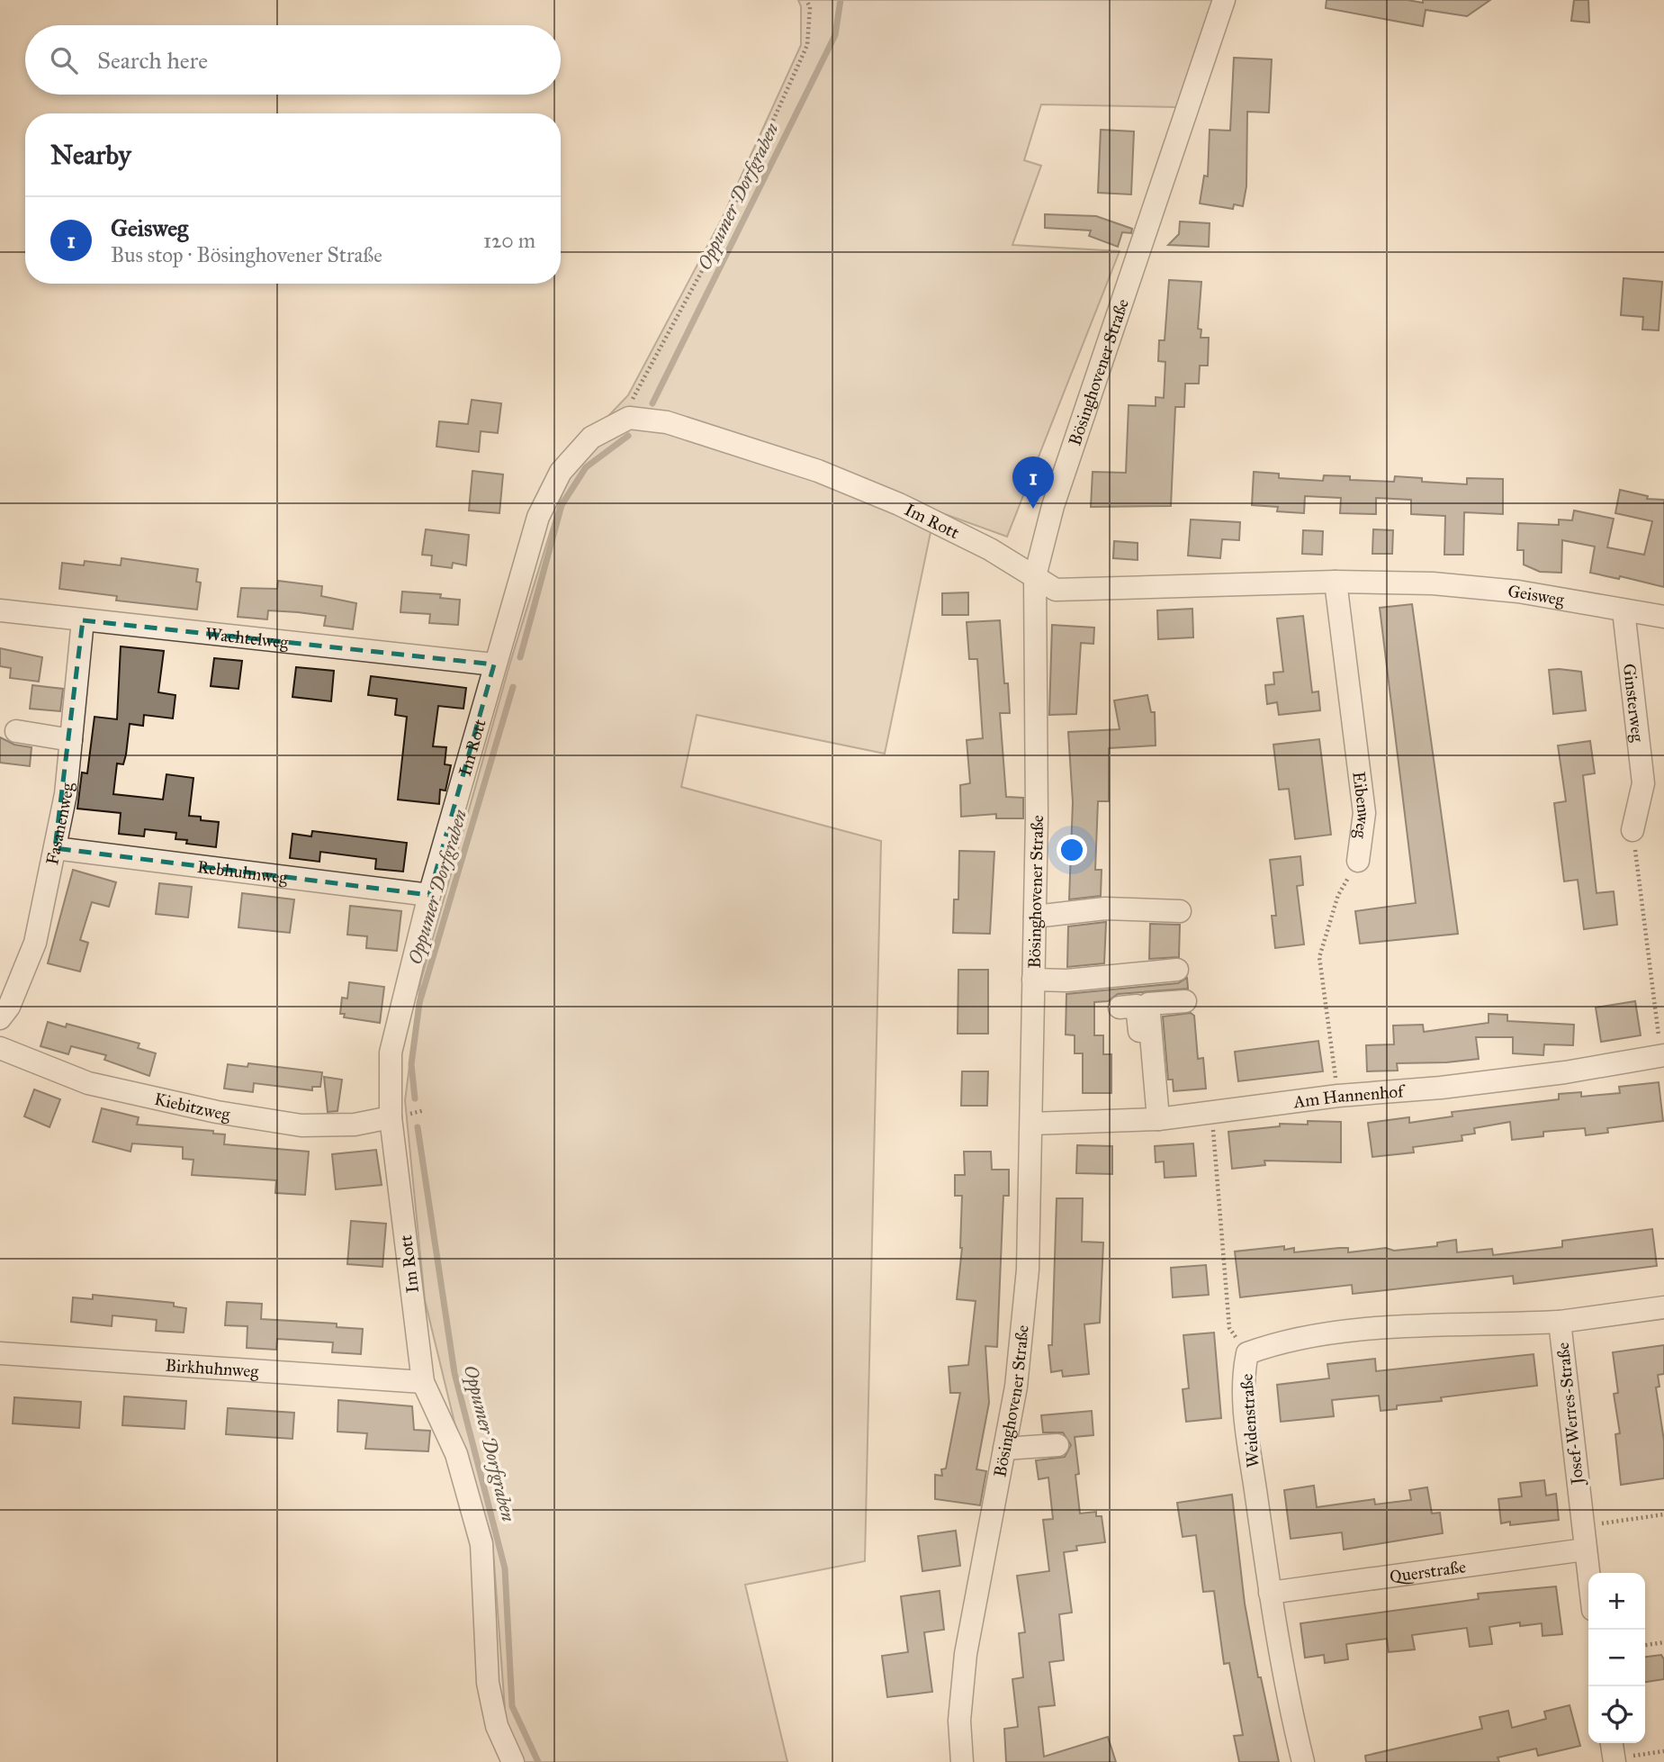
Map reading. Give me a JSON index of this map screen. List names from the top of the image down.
{
  "streets": {
    "street": [
      "Bösinghovener Straße",
      "Im Rott",
      "Geisweg",
      "Wachtelweg",
      "Ginsterweg",
      "Eibenweg",
      "Fasanenweg",
      "Rebhuhnweg",
      "Am Hannenhof",
      "Kiebitzweg",
      "Birkhuhnweg",
      "Josef-Werres-Straße",
      "Weidenstraße",
      "Querstraße"
    ]
  },
  "crossings": [
    ["Bösinghovener Straße", "Im Rott"],
    ["Bösinghovener Straße", "Geisweg"],
    ["Bösinghovener Straße", "Am Hannenhof"],
    ["Im Rott", "Geisweg"],
    ["Im Rott", "Wachtelweg"],
    ["Im Rott", "Rebhuhnweg"],
    ["Im Rott", "Kiebitzweg"],
    ["Im Rott", "Birkhuhnweg"],
    ["Geisweg", "Ginsterweg"],
    ["Geisweg", "Eibenweg"],
    ["Wachtelweg", "Fasanenweg"],
    ["Eibenweg", "Am Hannenhof"],
    ["Fasanenweg", "Rebhuhnweg"],
    ["Josef-Werres-Straße", "Weidenstraße"],
    ["Josef-Werres-Straße", "Querstraße"],
    ["Weidenstraße", "Querstraße"]
  ],
  "water": ["Oppumer Dorfgraben"],
  "page": {
    "search": "Search here",
    "heading": "Nearby",
    "list": [
      {
        "mark": "1",
        "name": "Geisweg",
        "note": "Bus stop · Bösinghovener Straße",
        "value": "120 m"
      }
    ],
    "pins": "1",
    "map_buttons": ["+", "−"]
  }
}
